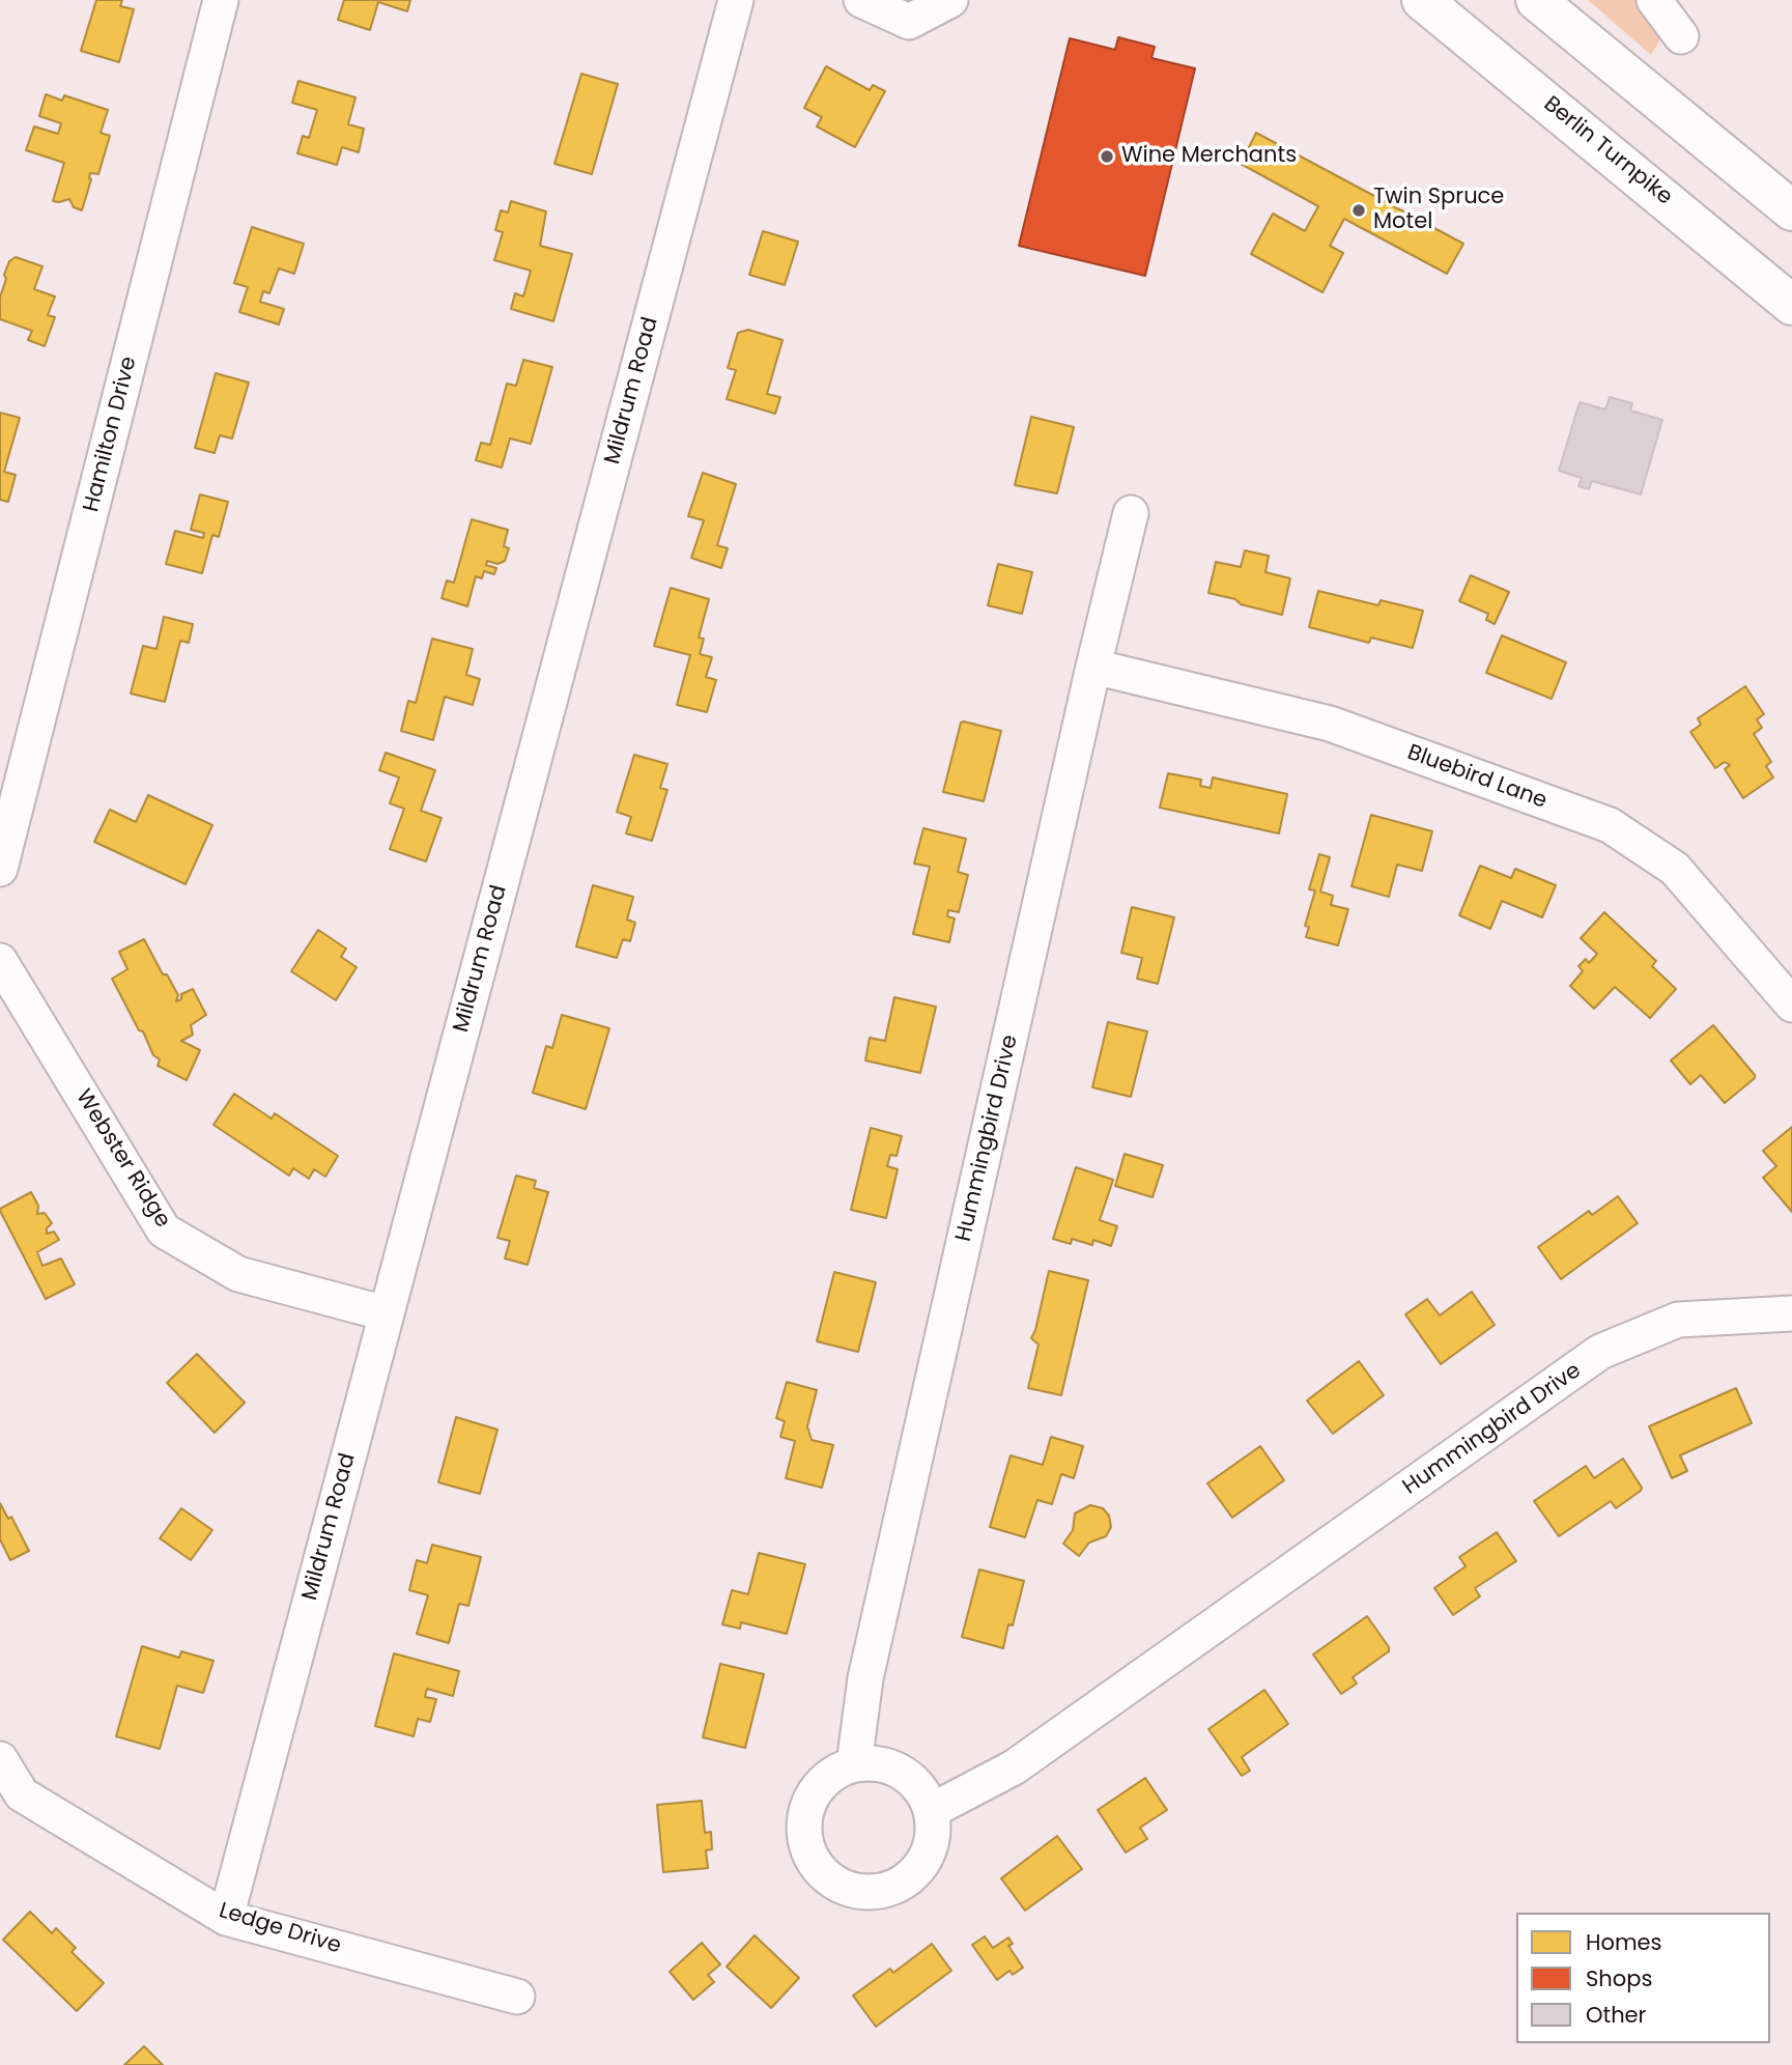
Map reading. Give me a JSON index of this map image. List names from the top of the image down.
{
  "streets": {
    "highway": ["Berlin Turnpike"],
    "street": [
      "Mildrum Road",
      "Hamilton Drive",
      "Bluebird Lane",
      "Hummingbird Drive",
      "Webster Ridge",
      "Ledge Drive"
    ]
  },
  "crossings": [
    ["Mildrum Road", "Webster Ridge"],
    ["Mildrum Road", "Ledge Drive"],
    ["Bluebird Lane", "Hummingbird Drive"]
  ],
  "places": ["Wine Merchants", "Twin Spruce Motel"],
  "legend": ["Homes", "Shops", "Other"]
}
